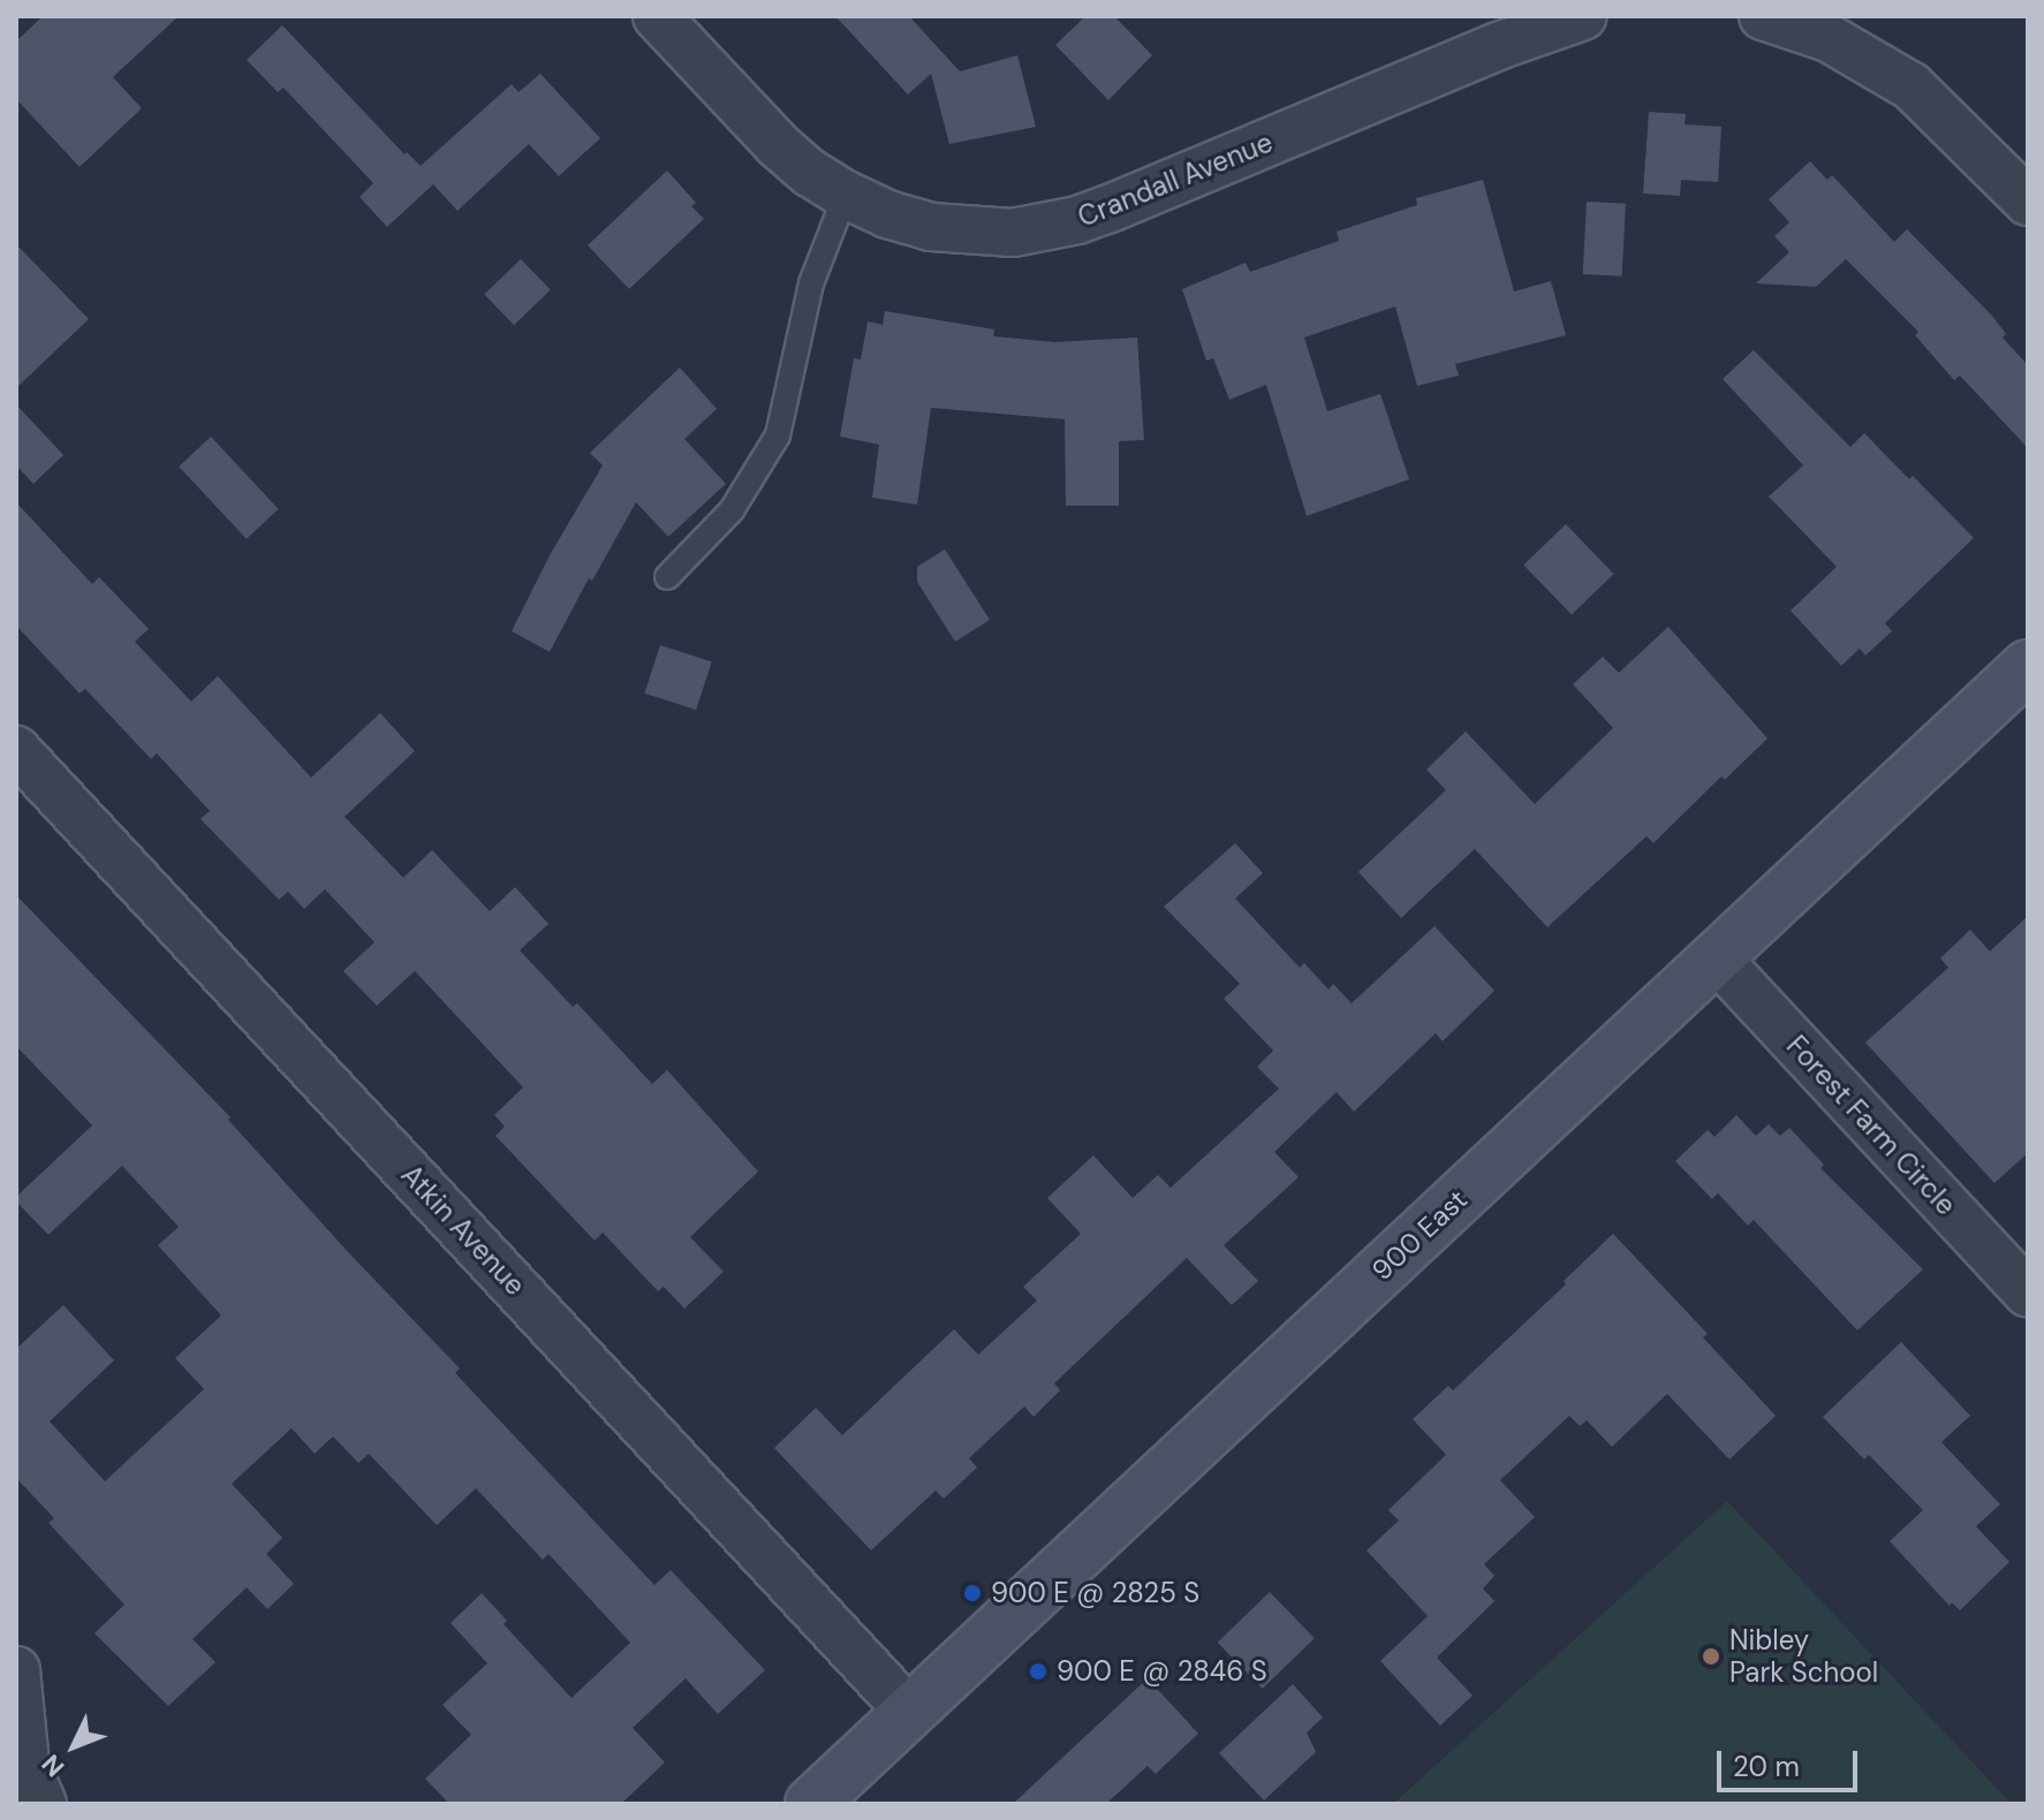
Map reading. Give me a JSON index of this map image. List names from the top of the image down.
{
  "streets": {
    "street": [
      "Crandall Avenue",
      "Forest Farm Circle",
      "Atkin Avenue",
      "900 East"
    ]
  },
  "crossings": [
    ["Forest Farm Circle", "900 East"],
    ["Atkin Avenue", "900 East"]
  ],
  "places": ["900 E @ 2825 S", "Nibley Park School", "900 E @ 2846 S"],
  "scale_bar": "20 m",
  "north": "bottom left"
}
